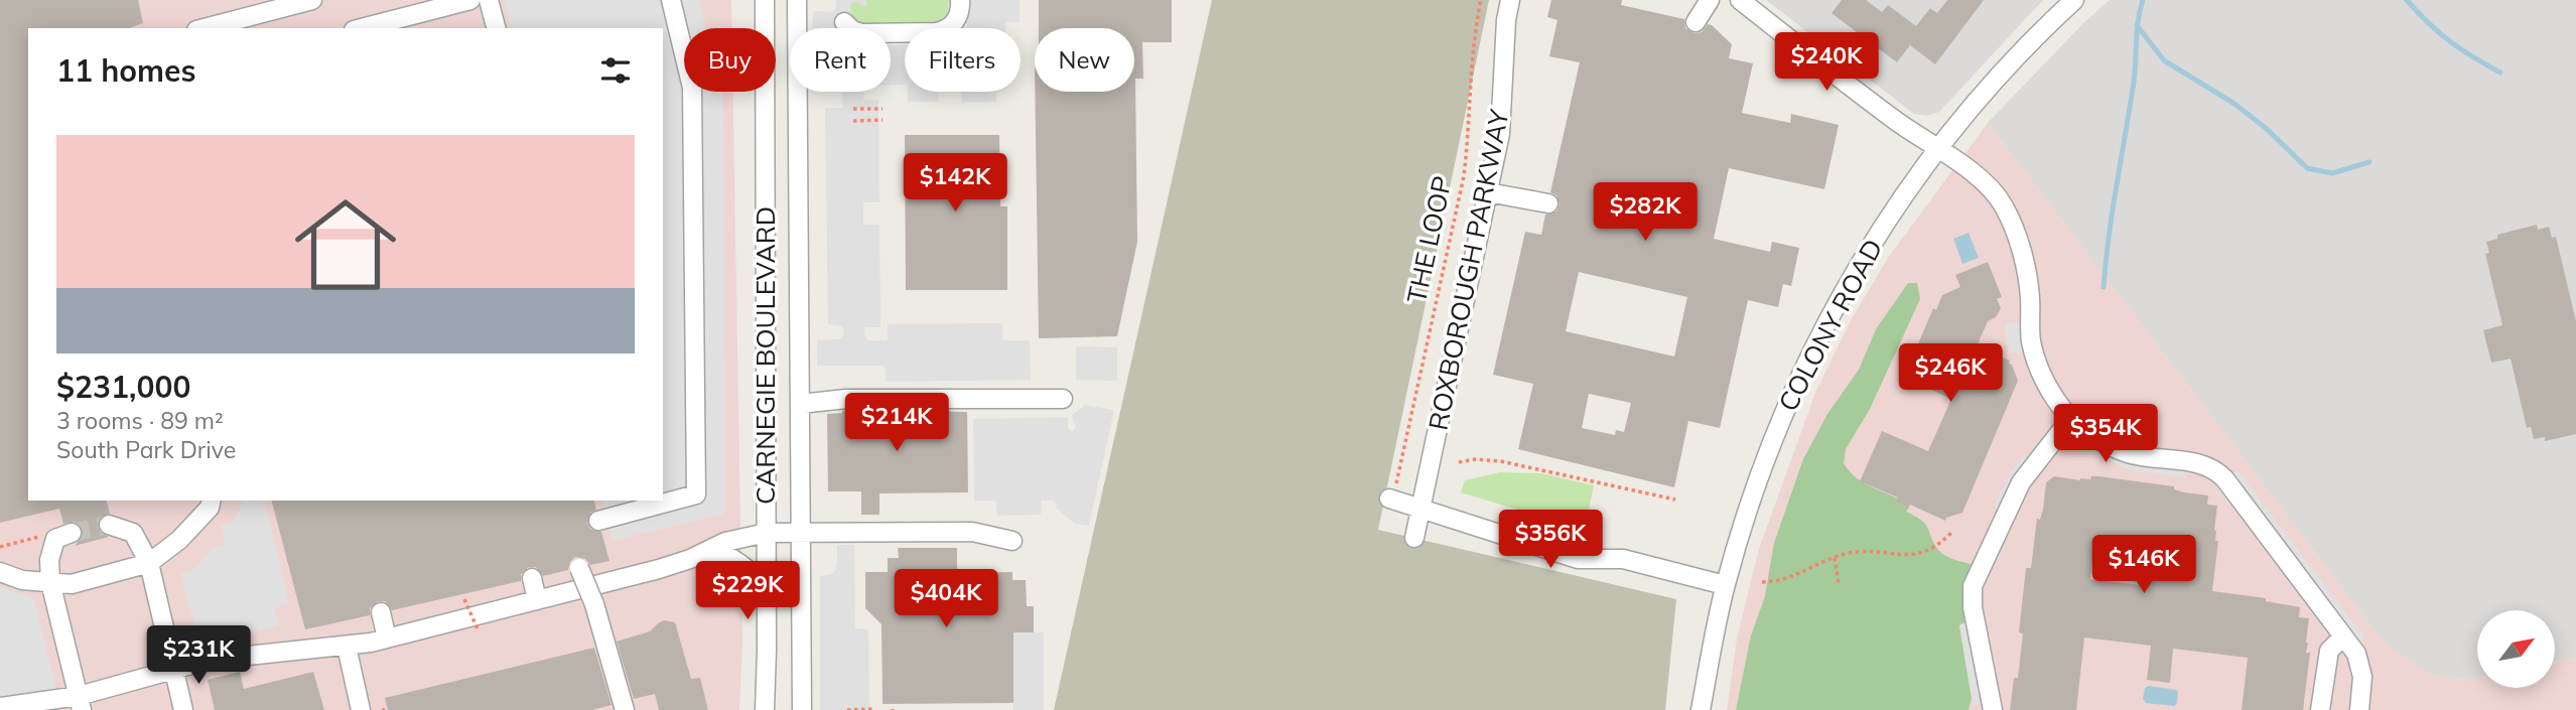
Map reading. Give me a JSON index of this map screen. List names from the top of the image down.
{
  "streets": {
    "street": ["ROXBOROUGH PARKWAY", "COLONY ROAD", "CARNEGIE BOULEVARD"],
    "path": ["THE LOOP"]
  },
  "north": "top right",
  "page": {
    "chip": [
      "Buy",
      "Rent",
      "Filters",
      "New"
    ],
    "heading": "11 homes",
    "price": [
      "$240K",
      "$142K",
      "$282K",
      "$246K",
      "$214K",
      "$354K",
      "$356K",
      "$146K",
      "$229K",
      "$404K",
      "$231K"
    ],
    "list": [
      {
        "name": "$231,000",
        "note": "3 rooms · 89 m² · South Park Drive"
      }
    ]
  }
}
